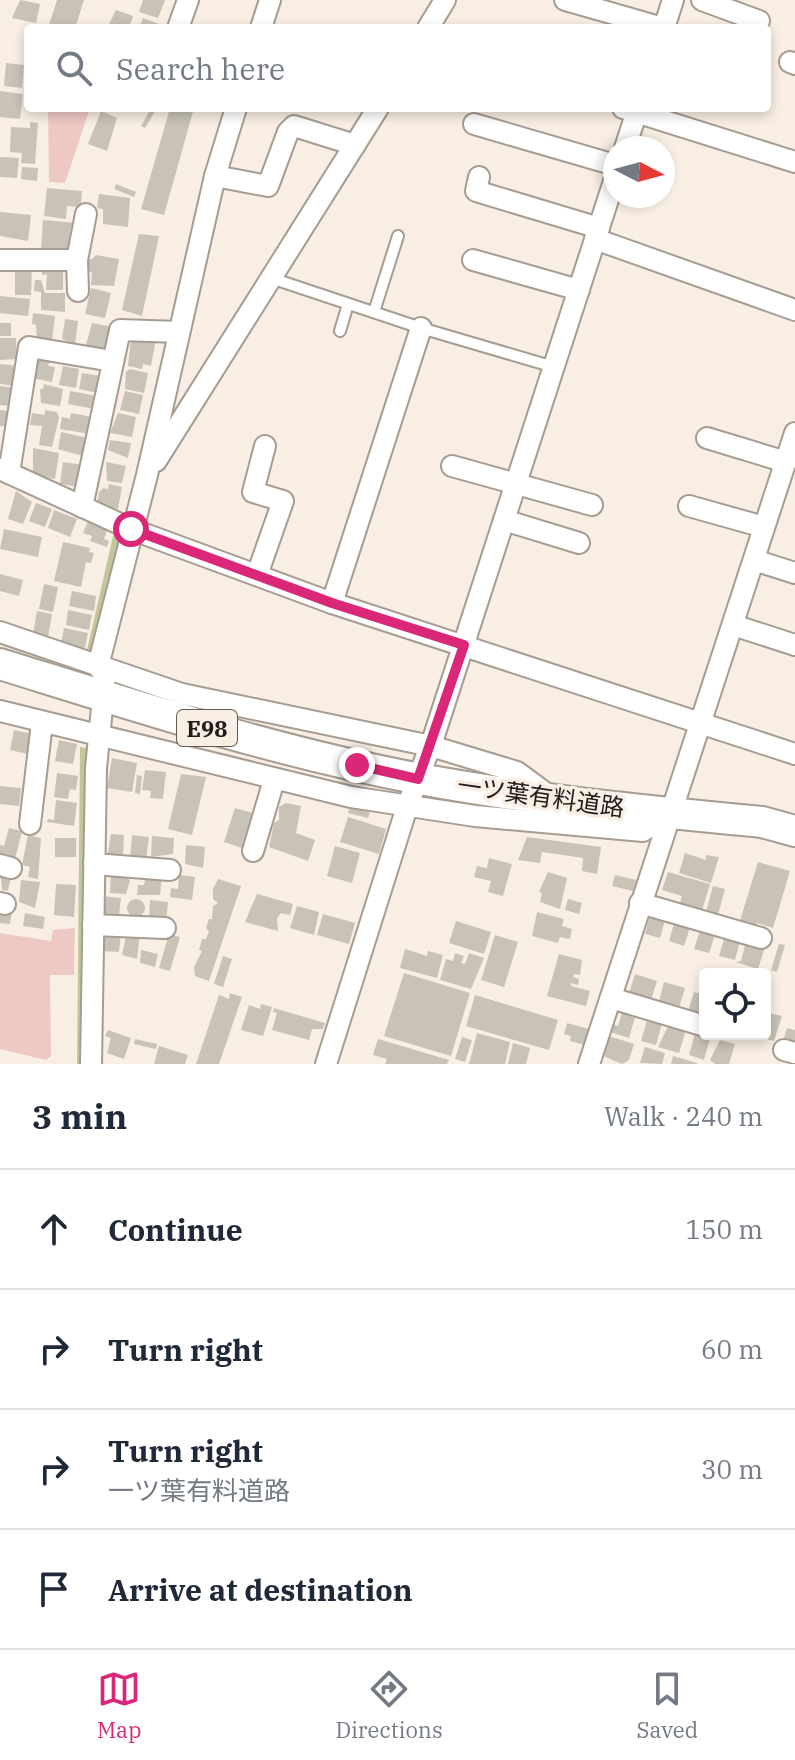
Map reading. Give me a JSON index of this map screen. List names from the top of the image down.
{
  "streets": {
    "main road": ["E98", "一ツ葉有料道路"]
  },
  "north": "right",
  "page": {
    "search": "Search here",
    "heading": ["3 min", "Walk · 240 m"],
    "list": [
      ["Continue", "150 m"],
      ["Turn right", "60 m"],
      ["Turn right", "一ツ葉有料道路", "30 m"],
      "Arrive at destination"
    ],
    "nav": ["Map", "Directions", "Saved"]
  }
}
